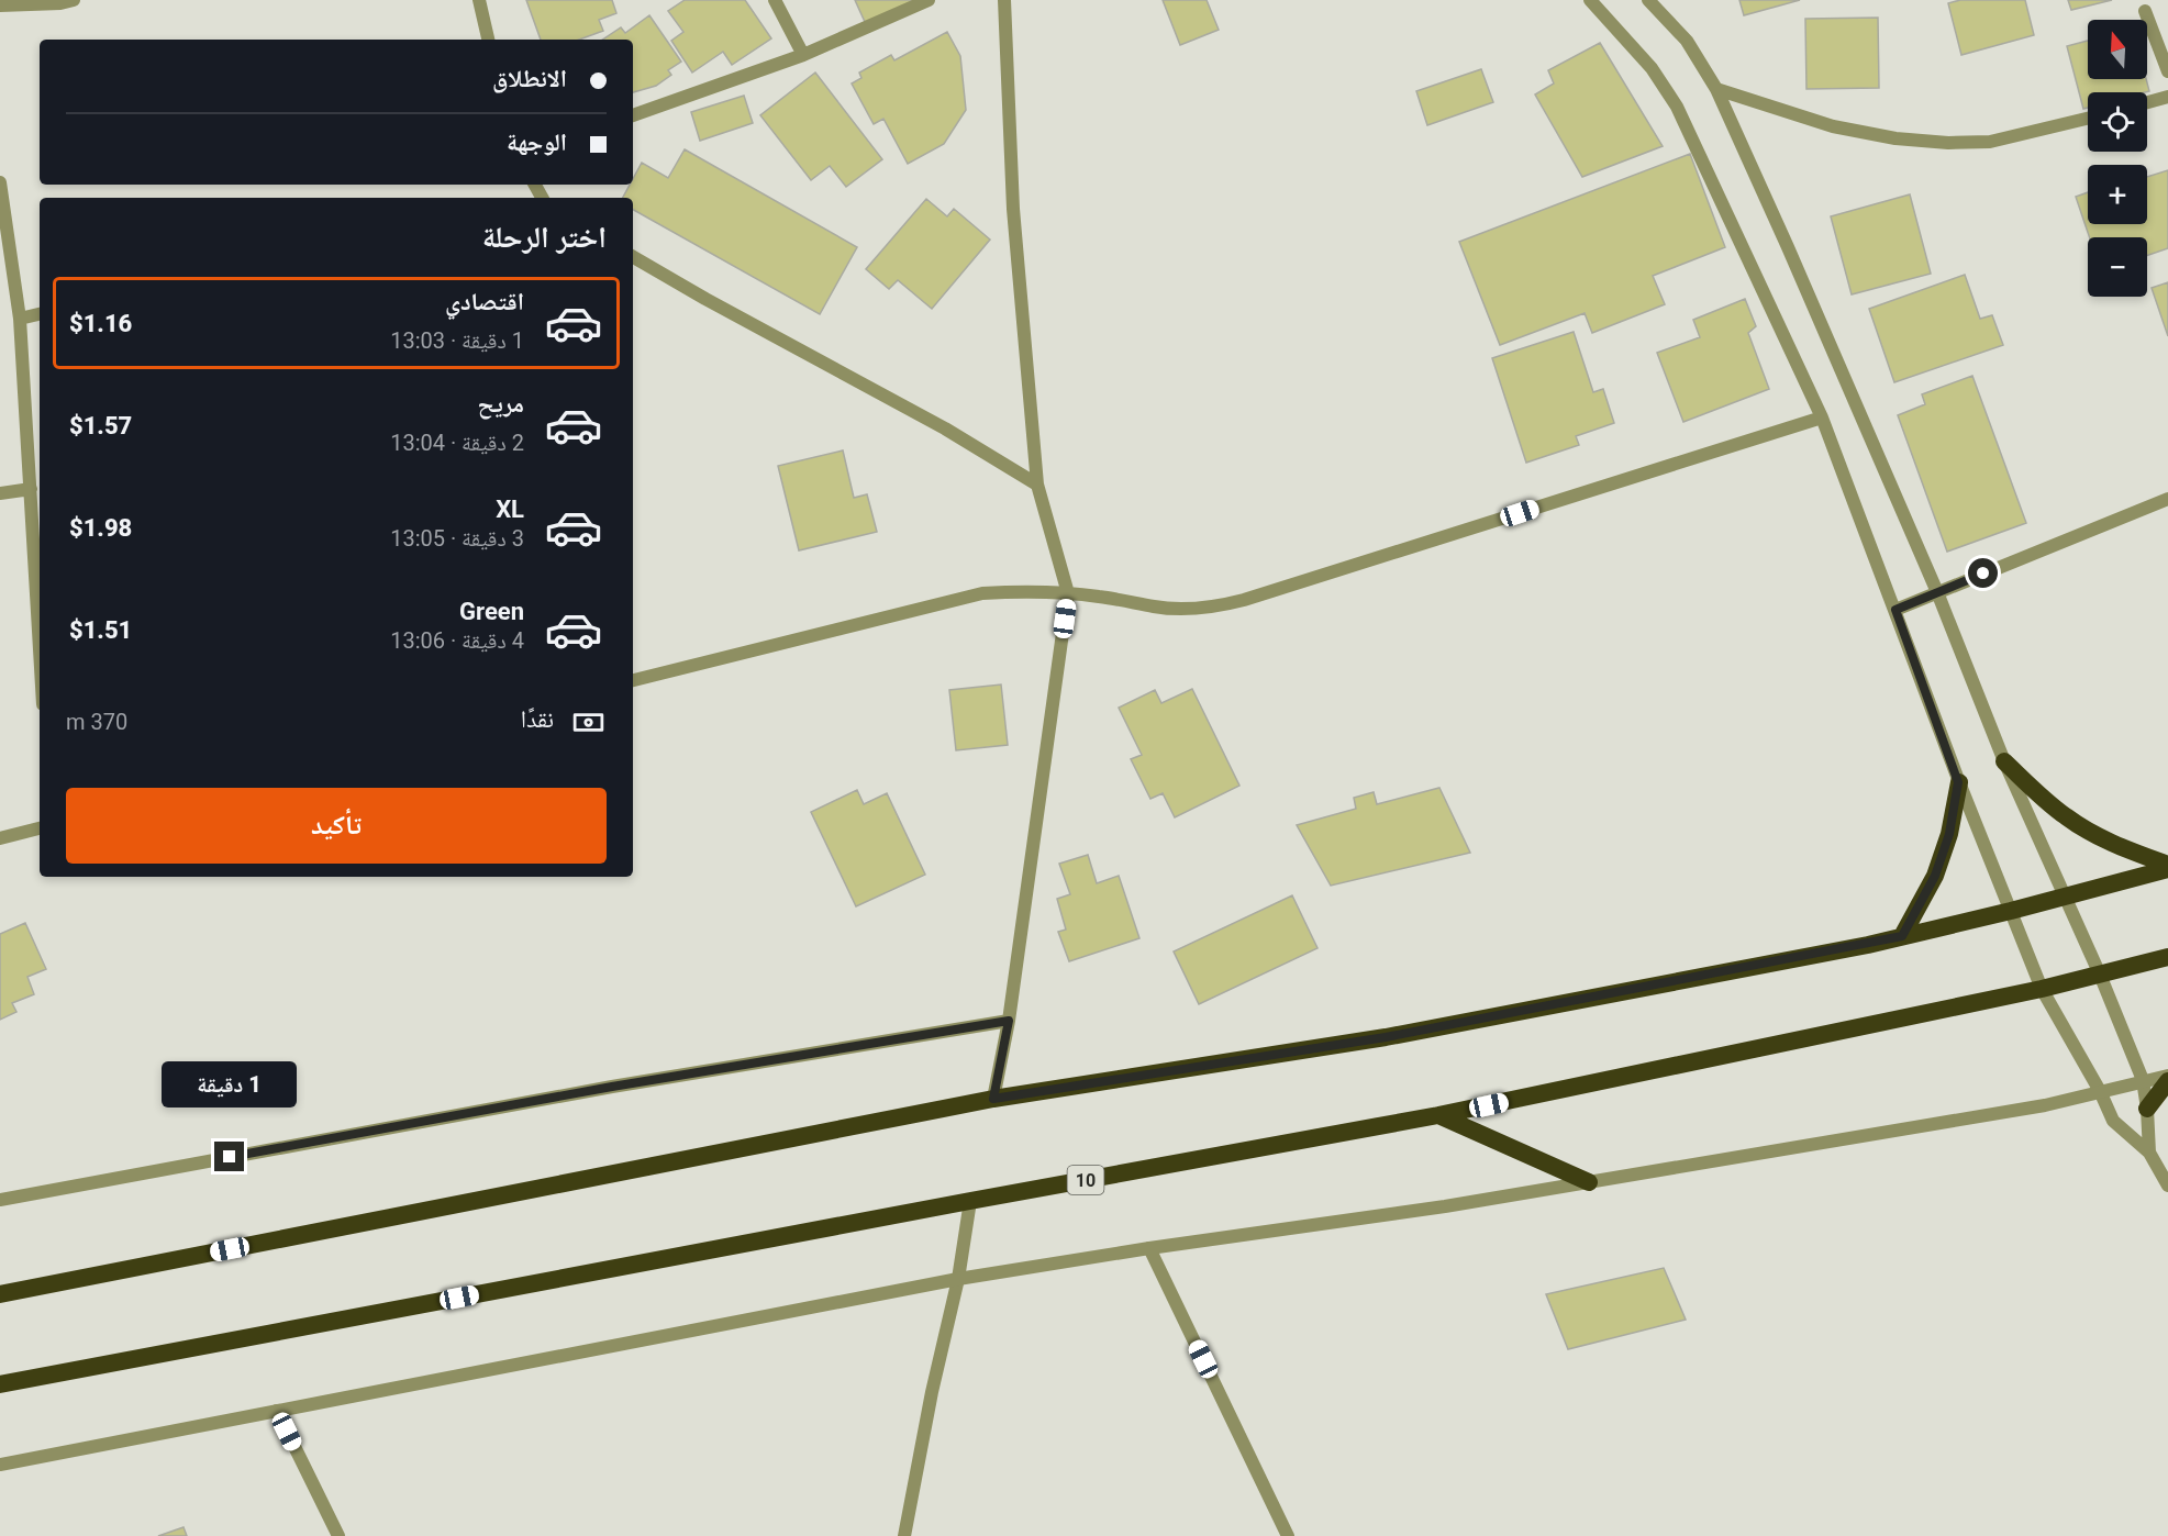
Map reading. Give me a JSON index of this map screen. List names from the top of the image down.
{
  "streets": {
    "highway": ["10"]
  },
  "north": "top",
  "page": {
    "map_buttons": ["+", "−"],
    "banner": ["الانطلاق", "الوجهة"],
    "heading": "اختر الرحلة",
    "list": [
      {
        "name": "اقتصادي",
        "note": "1 دقيقة · 13:03",
        "value": "$1.16"
      },
      {
        "name": "مريح",
        "note": "2 دقيقة · 13:04",
        "value": "$1.57"
      },
      {
        "name": "XL",
        "note": "3 دقيقة · 13:05",
        "value": "$1.98"
      },
      {
        "name": "Green",
        "note": "4 دقيقة · 13:06",
        "value": "$1.51"
      }
    ],
    "pay": ["نقدًا", "370 m"],
    "buttons": "تأكيد",
    "bubble": "1 دقيقة"
  }
}
